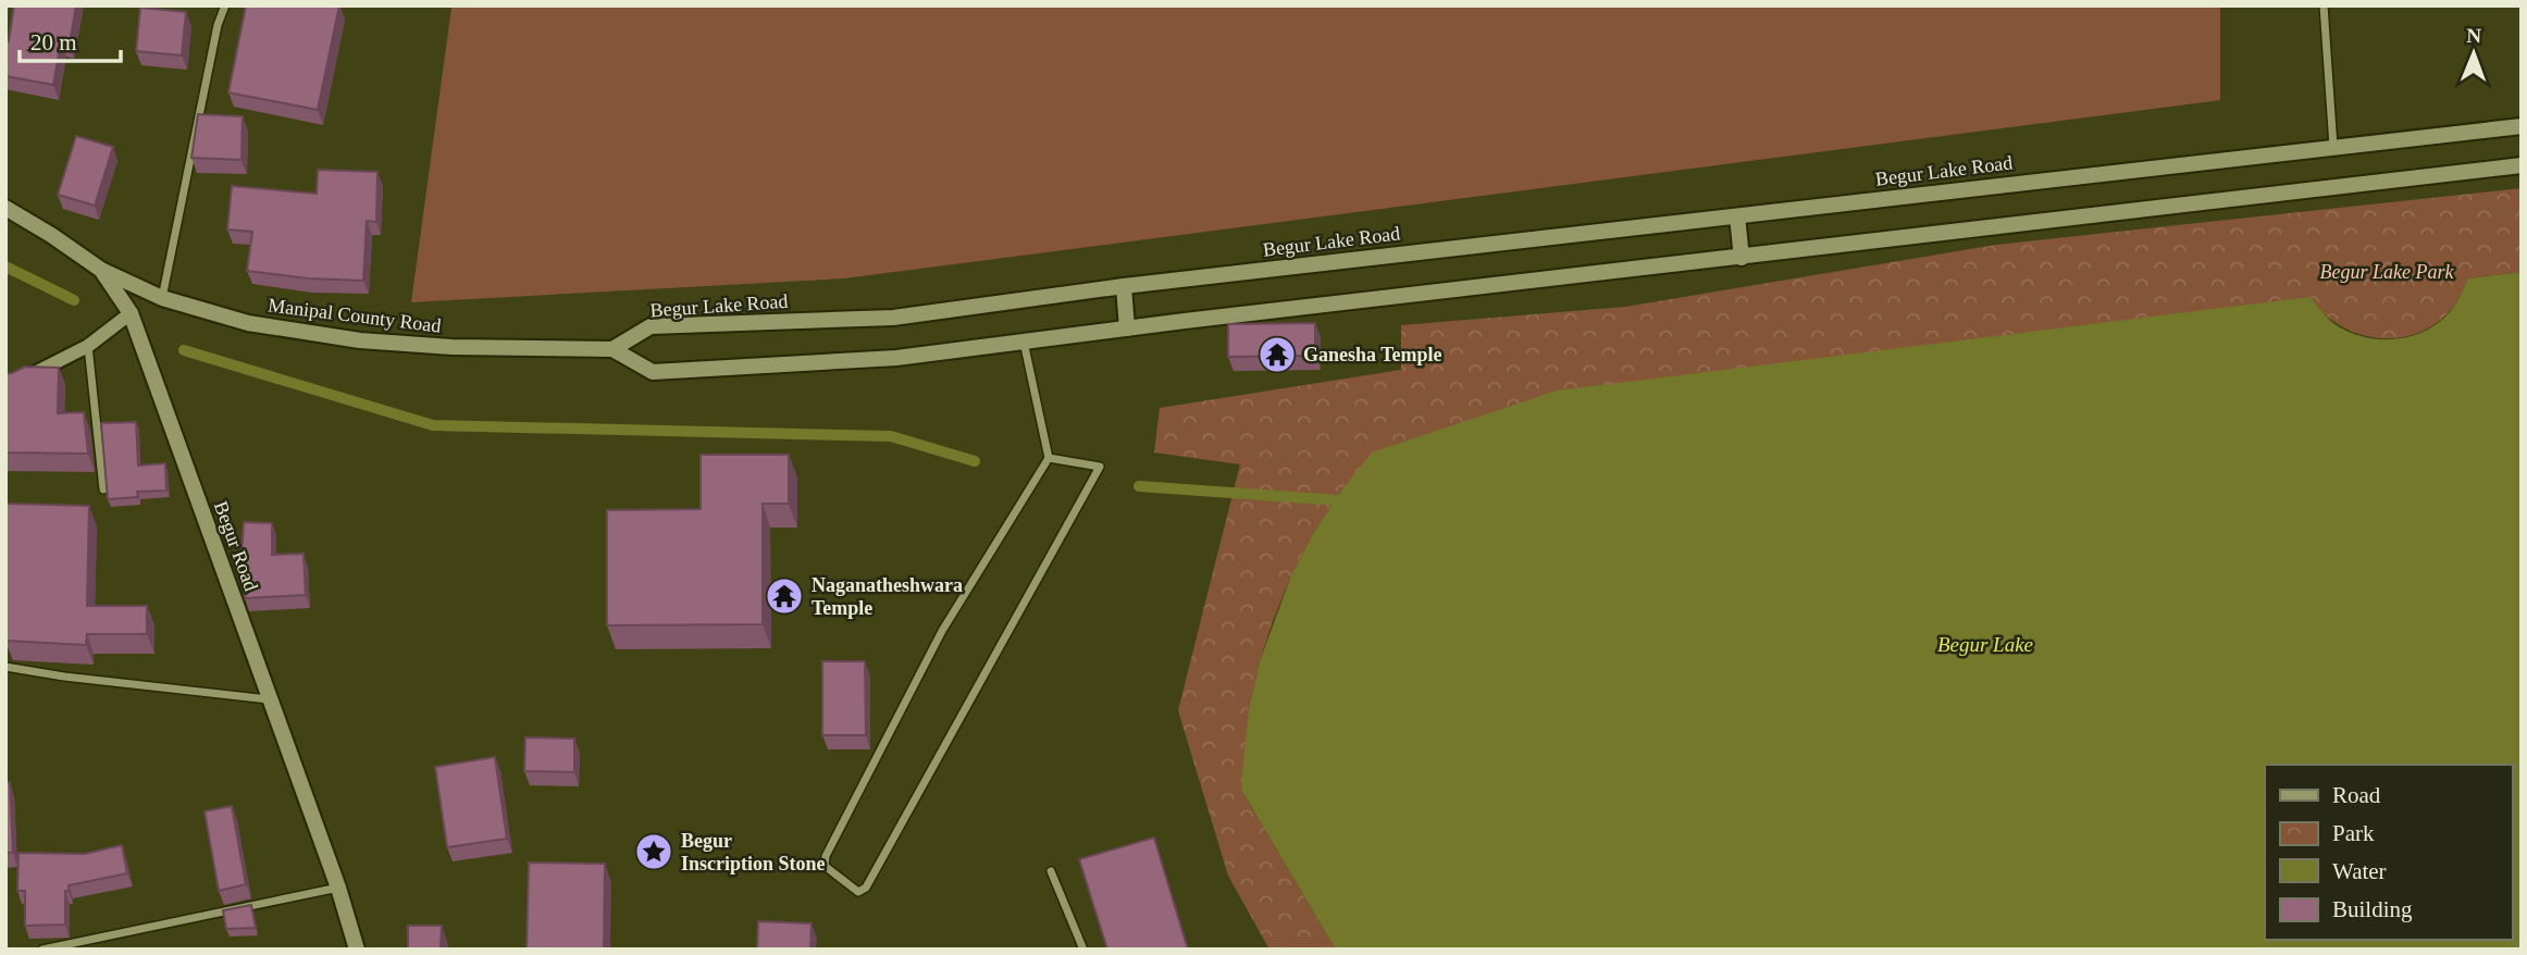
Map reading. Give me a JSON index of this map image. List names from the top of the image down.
{
  "streets": {
    "main road": ["Begur Lake Road", "Manipal County Road", "Begur Road"]
  },
  "crossings": [
    ["Begur Lake Road", "Manipal County Road"],
    ["Manipal County Road", "Begur Road"]
  ],
  "water": ["Begur Lake"],
  "parks": ["Begur Lake Park"],
  "places": {
    "temple": ["Ganesha Temple", "Naganatheshwara Temple"],
    "place": ["Begur Inscription Stone"]
  },
  "legend": [
    "Road",
    "Park",
    "Water",
    "Building"
  ],
  "scale_bar": "20 m",
  "north": "top"
}
